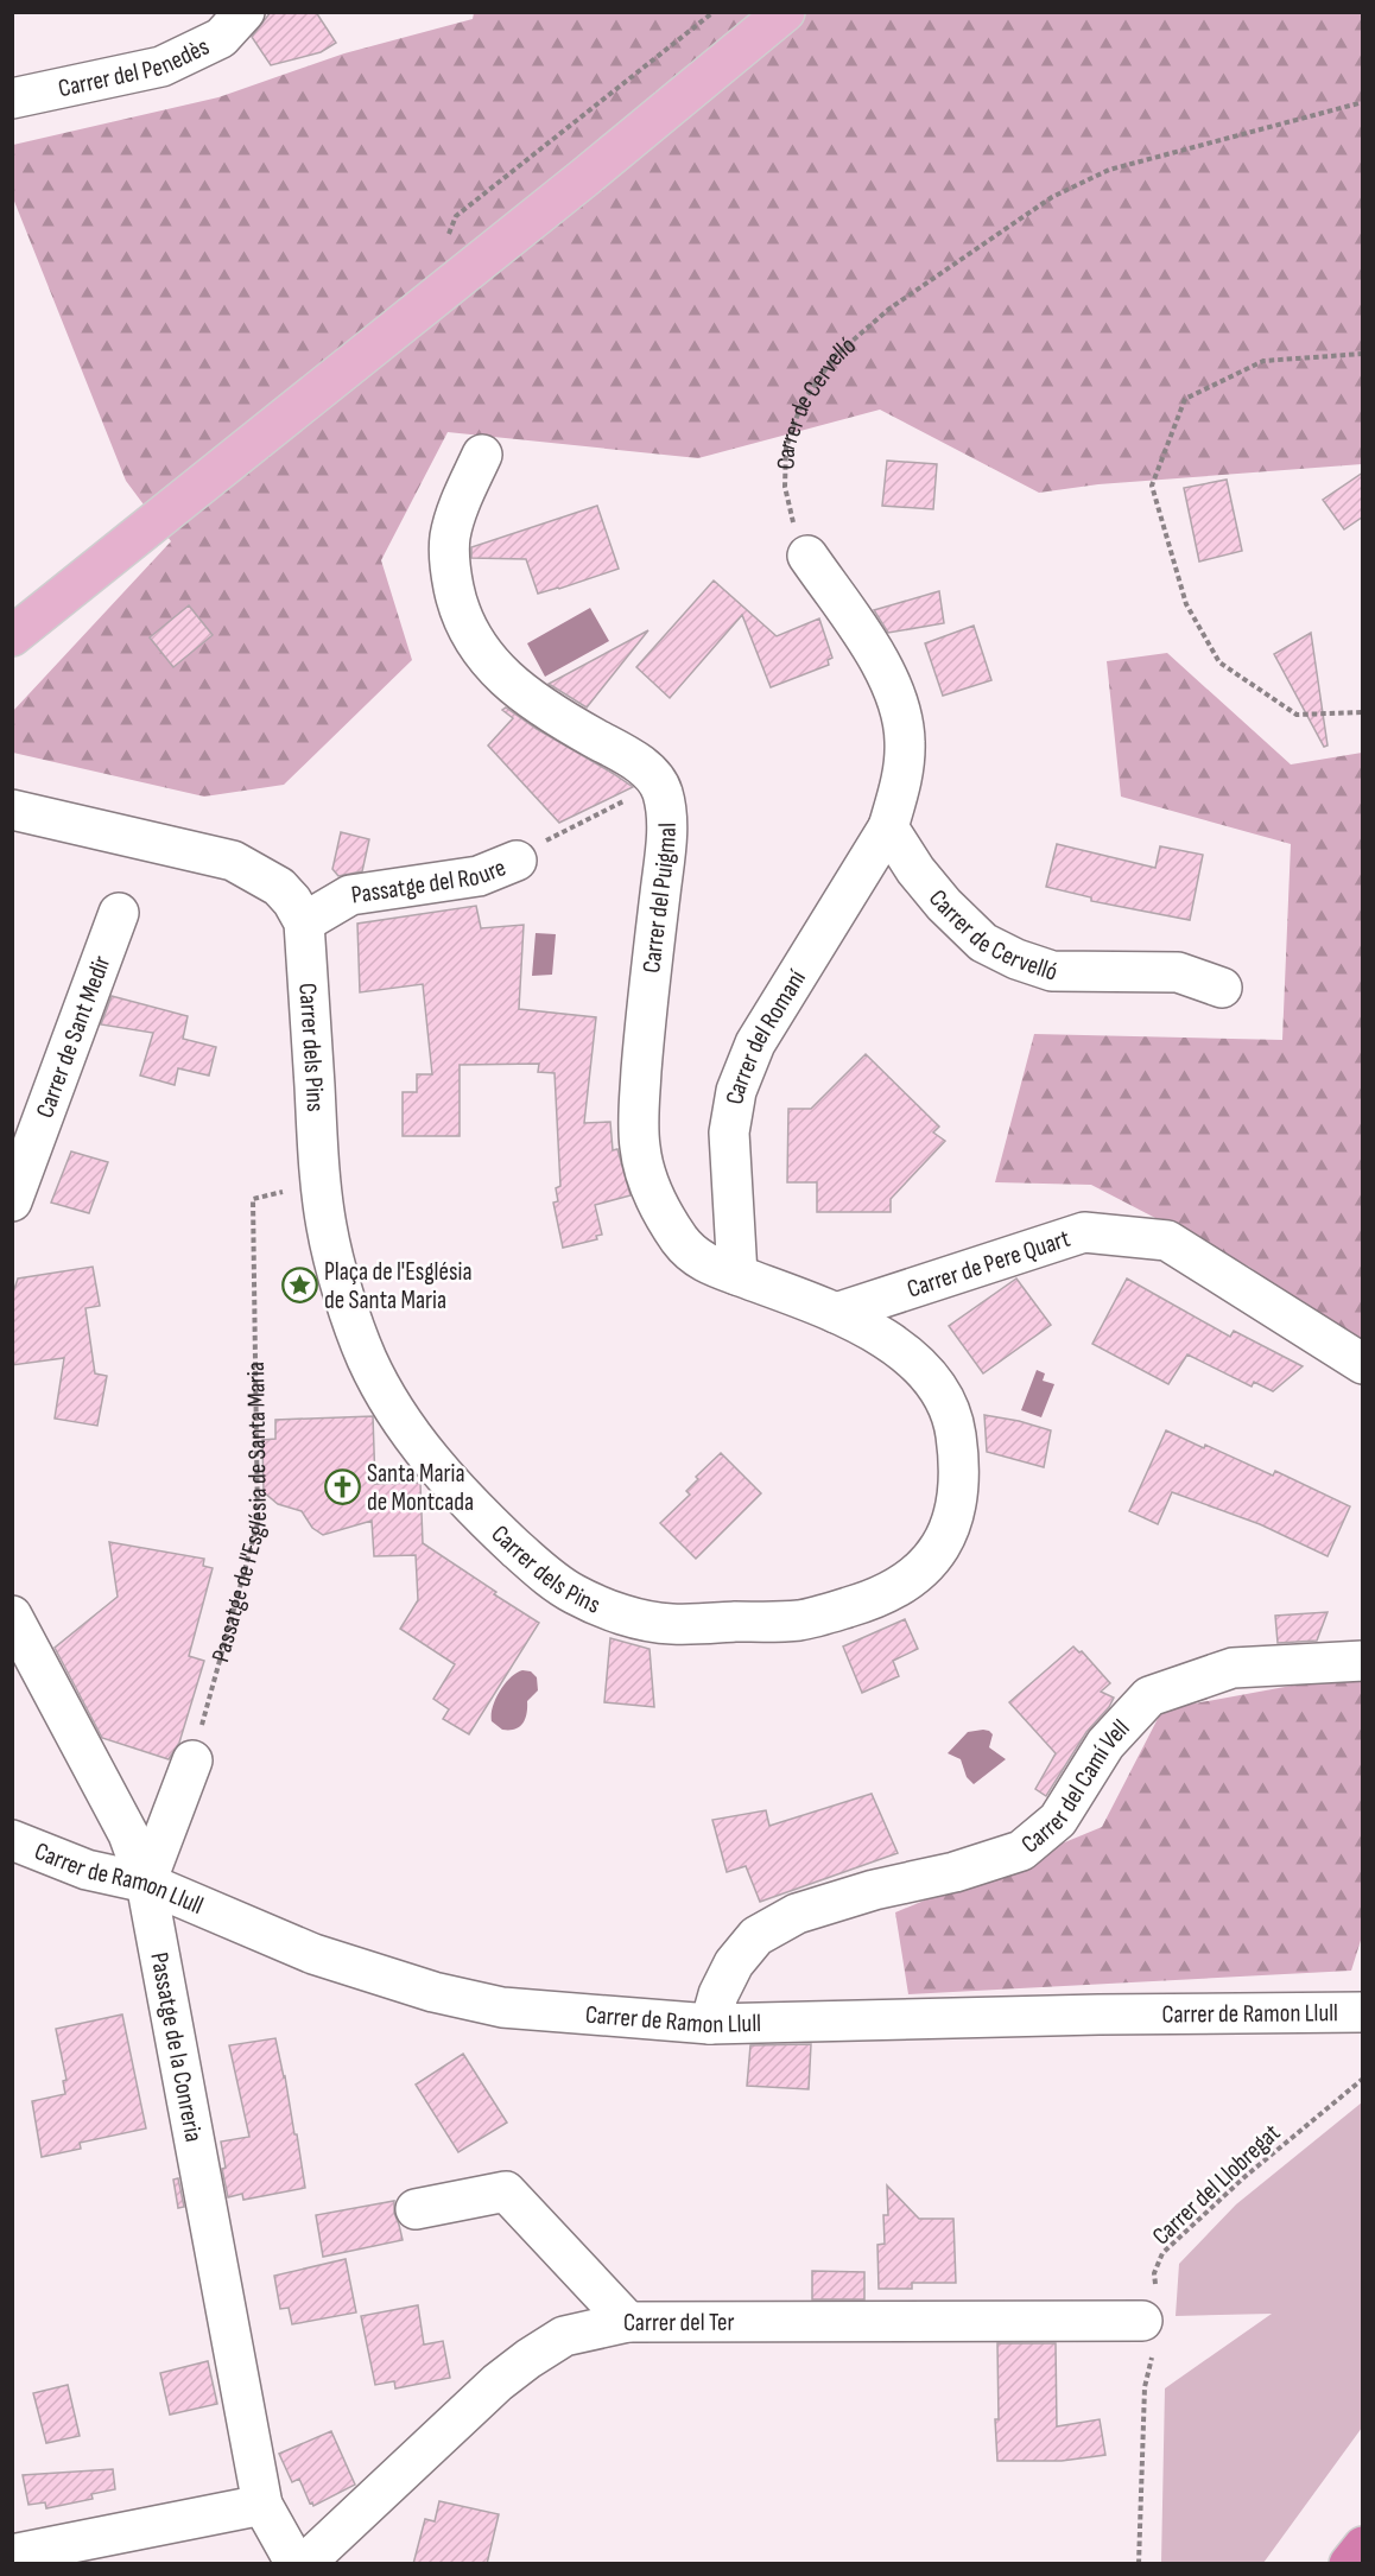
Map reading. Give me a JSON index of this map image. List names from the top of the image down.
{
  "streets": {
    "street": [
      "Carrer del Penedès",
      "Carrer de Cervelló",
      "Passatge del Roure",
      "Carrer del Puigmal",
      "Carrer de Sant Medir",
      "Carrer del Romaní",
      "Carrer dels Pins",
      "Carrer de Pere Quart",
      "Carrer del Camí Vell",
      "Carrer de Ramon Llull",
      "Passatge de la Conreria",
      "Carrer del Ter"
    ],
    "path": ["Passatge de l'Església de Santa Maria", "Carrer del Llobregat"]
  },
  "crossings": [
    ["Carrer de Cervelló", "Carrer del Romaní"],
    ["Passatge del Roure", "Carrer dels Pins"],
    ["Carrer del Puigmal", "Carrer del Romaní"],
    ["Carrer del Puigmal", "Carrer dels Pins"],
    ["Carrer del Romaní", "Carrer dels Pins"],
    ["Carrer dels Pins", "Carrer de Pere Quart"],
    ["Carrer dels Pins", "Passatge de l'Església de Santa Maria"],
    ["Carrer del Camí Vell", "Carrer de Ramon Llull"],
    ["Carrer de Ramon Llull", "Passatge de la Conreria"],
    ["Carrer del Llobregat", "Carrer del Ter"]
  ],
  "places": {
    "place": ["Plaça de l'Església de Santa Maria"],
    "church": ["Santa Maria de Montcada"]
  }
}
